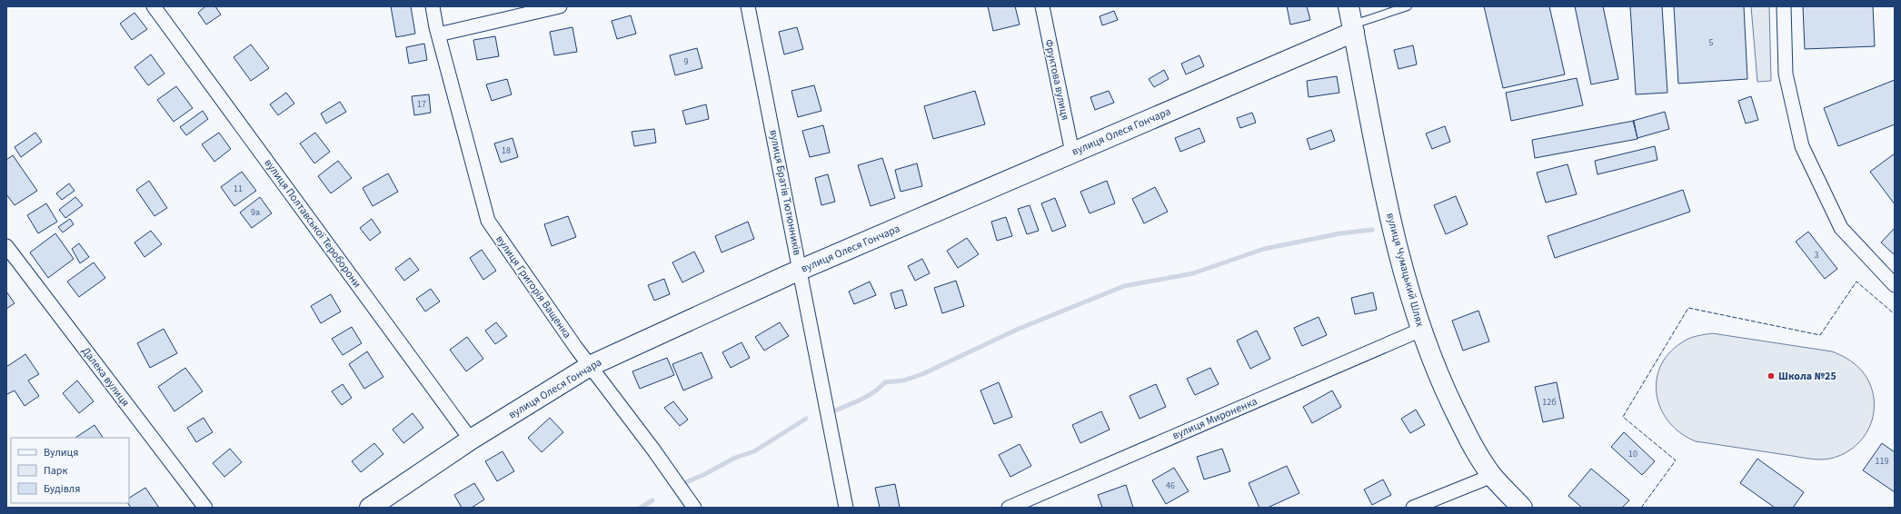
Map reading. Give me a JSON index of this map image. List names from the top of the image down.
{
  "streets": {
    "main road": ["вулиця Олеся Гончара", "вулиця Чумацький Шлях"],
    "street": [
      "Фруктова вулиця",
      "вулиця Братів Тютюнників",
      "вулиця Полтавської Тероборони",
      "вулиця Григорія Ващенка",
      "Далека вулиця",
      "вулиця Мироненка"
    ]
  },
  "crossings": [
    ["Фруктова вулиця", "вулиця Олеся Гончара"],
    ["вулиця Олеся Гончара", "вулиця Братів Тютюнників"],
    ["вулиця Олеся Гончара", "вулиця Полтавської Тероборони"],
    ["вулиця Олеся Гончара", "вулиця Чумацький Шлях"],
    ["вулиця Олеся Гончара", "вулиця Григорія Ващенка"],
    ["вулиця Чумацький Шлях", "вулиця Мироненка"]
  ],
  "places": ["Школа №25"],
  "house_numbers": [
    "5",
    "9",
    "17",
    "18",
    "11",
    "9а",
    "3",
    "12б",
    "10",
    "119",
    "46"
  ],
  "legend": ["Вулиця", "Парк", "Будівля"]
}
